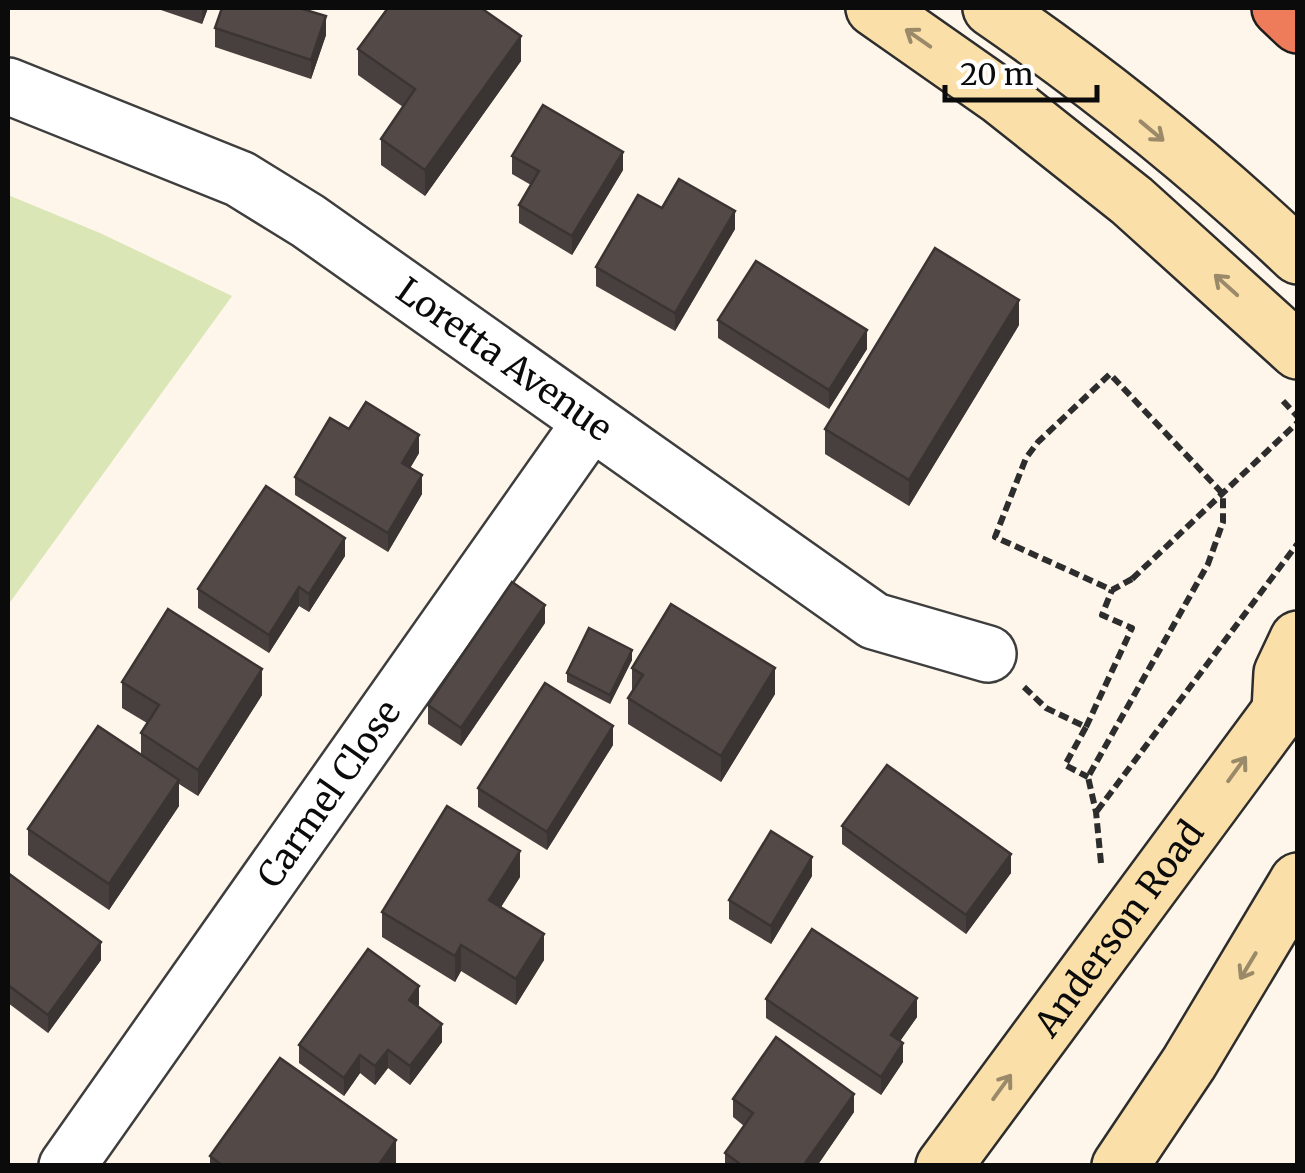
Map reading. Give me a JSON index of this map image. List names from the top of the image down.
{
  "streets": {
    "main road": ["Anderson Road"],
    "street": ["Loretta Avenue", "Carmel Close"]
  },
  "crossings": [
    ["Loretta Avenue", "Carmel Close"]
  ],
  "scale_bar": "20 m"
}
